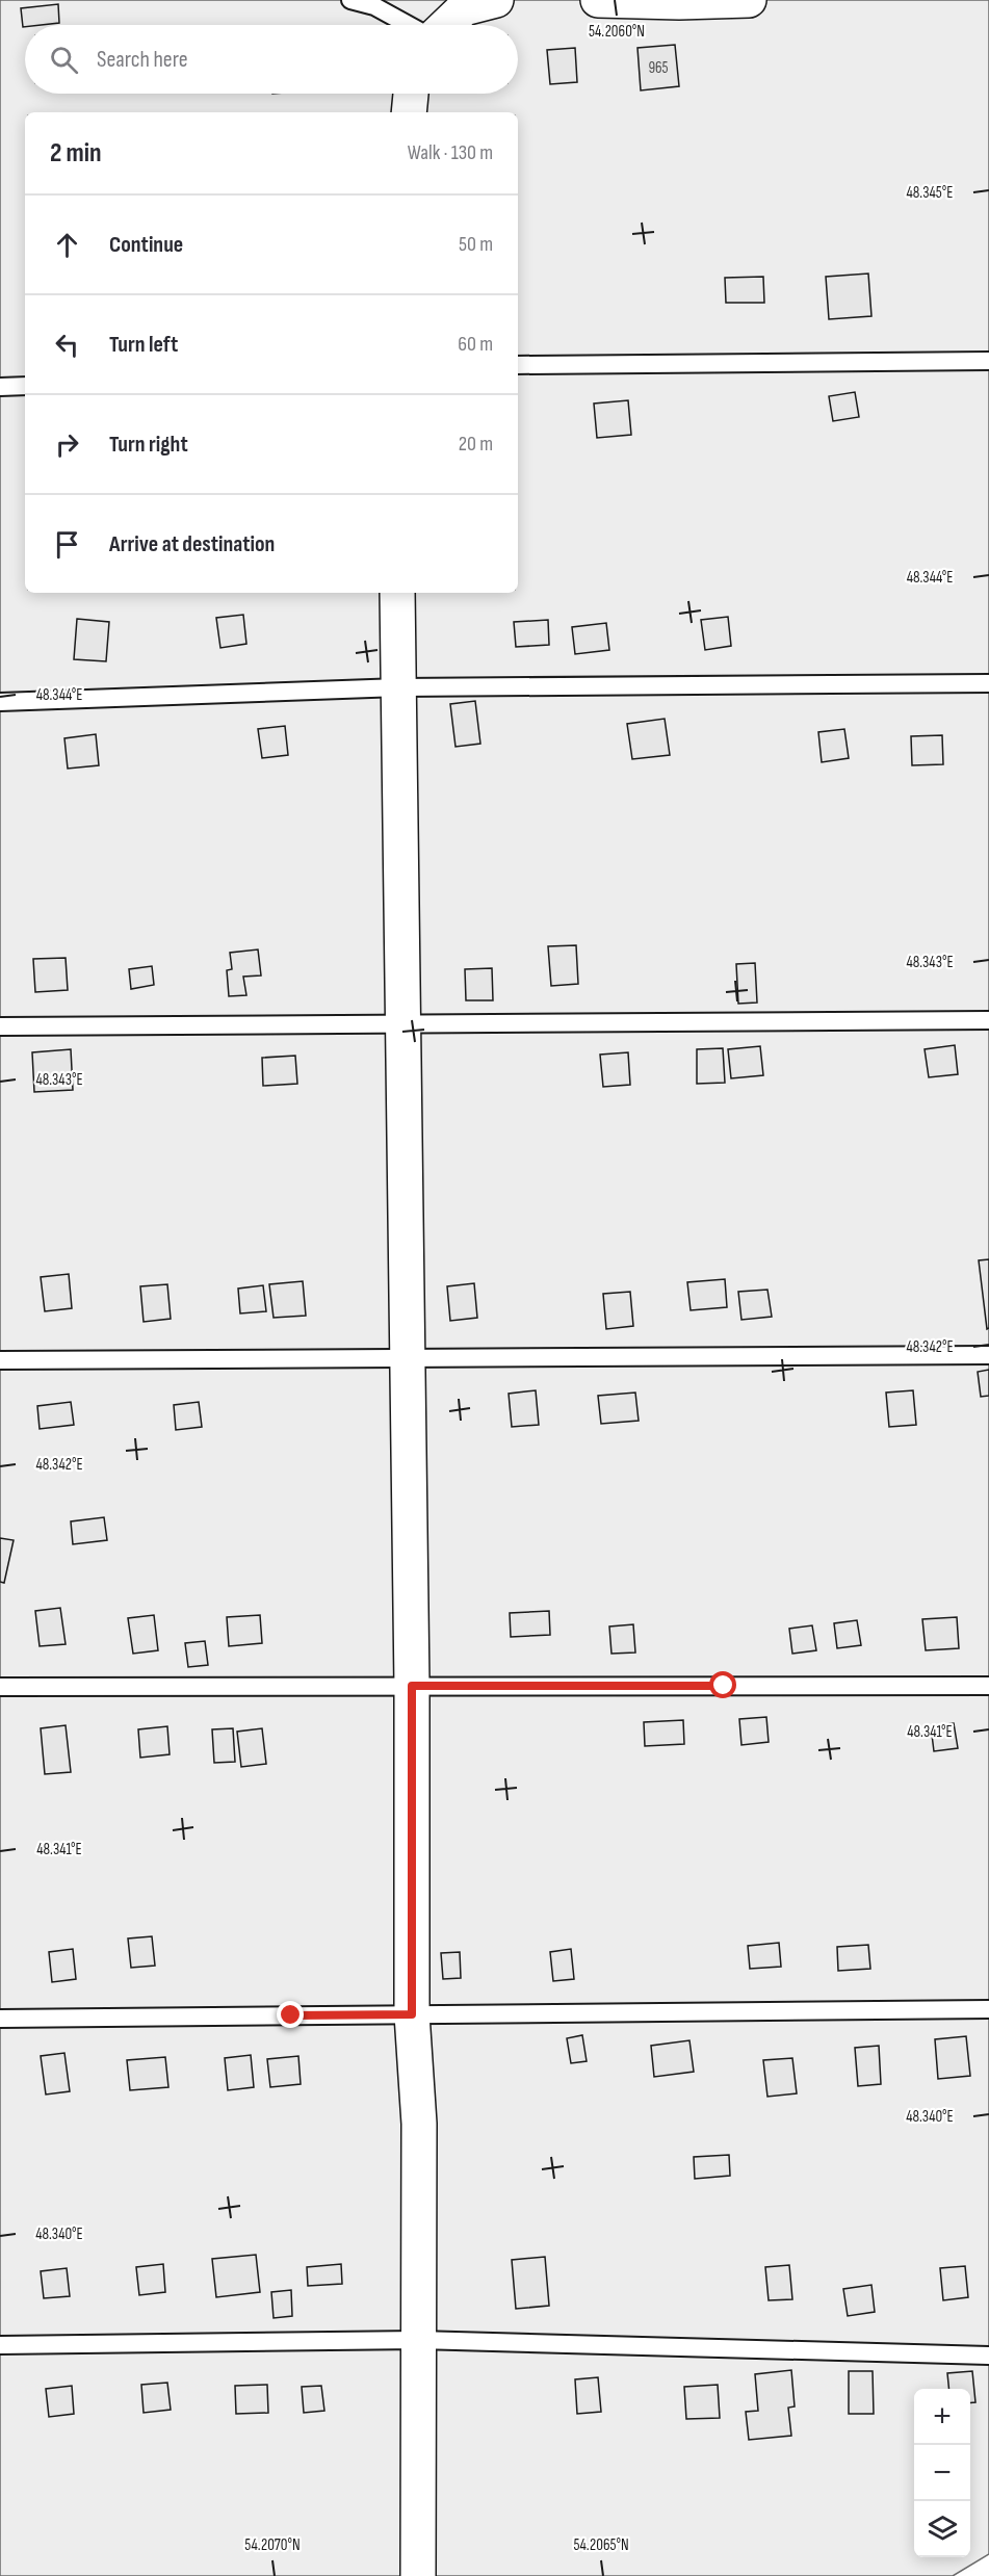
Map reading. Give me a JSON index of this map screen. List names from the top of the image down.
{
  "house_numbers": ["965"],
  "page": {
    "search": "Search here",
    "heading": ["2 min", "Walk · 130 m"],
    "list": [
      ["Continue", "50 m"],
      ["Turn left", "60 m"],
      ["Turn right", "20 m"],
      "Arrive at destination"
    ],
    "map_buttons": ["+", "−"]
  },
  "coordinates": [
    "54.2060°N",
    "48.345°E",
    "48.344°E",
    "48.343°E",
    "48.342°E",
    "48.341°E",
    "48.340°E",
    "54.2070°N",
    "54.2065°N"
  ]
}
